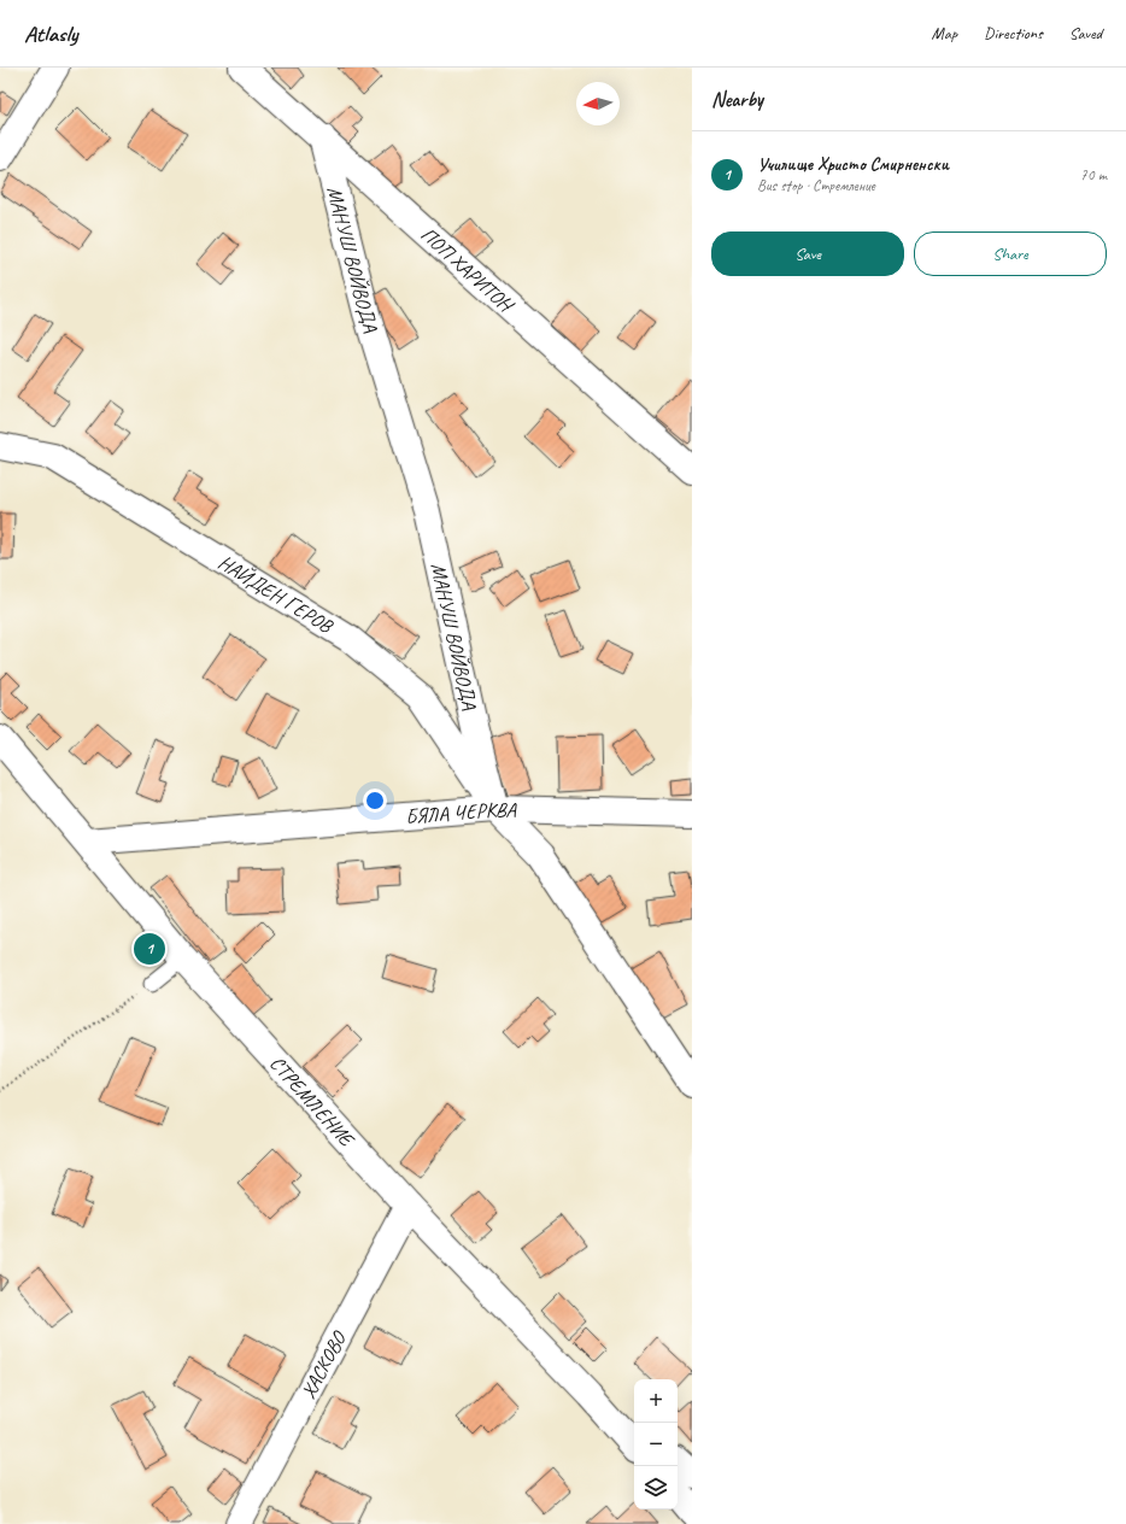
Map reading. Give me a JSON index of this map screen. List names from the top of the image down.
{
  "streets": {
    "street": [
      "МАНУШ ВОЙВОДА",
      "ПОП ХАРИТОН",
      "НАЙДЕН ГЕРОВ",
      "БЯЛА ЧЕРКВА",
      "СТРЕМЛЕНИЕ",
      "ХАСКОВО"
    ]
  },
  "crossings": [
    ["МАНУШ ВОЙВОДА", "ПОП ХАРИТОН"],
    ["МАНУШ ВОЙВОДА", "НАЙДЕН ГЕРОВ"],
    ["МАНУШ ВОЙВОДА", "БЯЛА ЧЕРКВА"],
    ["НАЙДЕН ГЕРОВ", "БЯЛА ЧЕРКВА"],
    ["БЯЛА ЧЕРКВА", "СТРЕМЛЕНИЕ"],
    ["СТРЕМЛЕНИЕ", "ХАСКОВО"]
  ],
  "north": "left",
  "page": {
    "header": "Atlasly",
    "nav": ["Map", "Directions", "Saved"],
    "heading": "Nearby",
    "list": [
      {
        "mark": "1",
        "name": "Училище Христо Смирненски",
        "note": "Bus stop · Стремление",
        "value": "70 m"
      }
    ],
    "buttons": ["Save", "Share"],
    "pins": "1",
    "map_buttons": ["+", "−"]
  }
}
